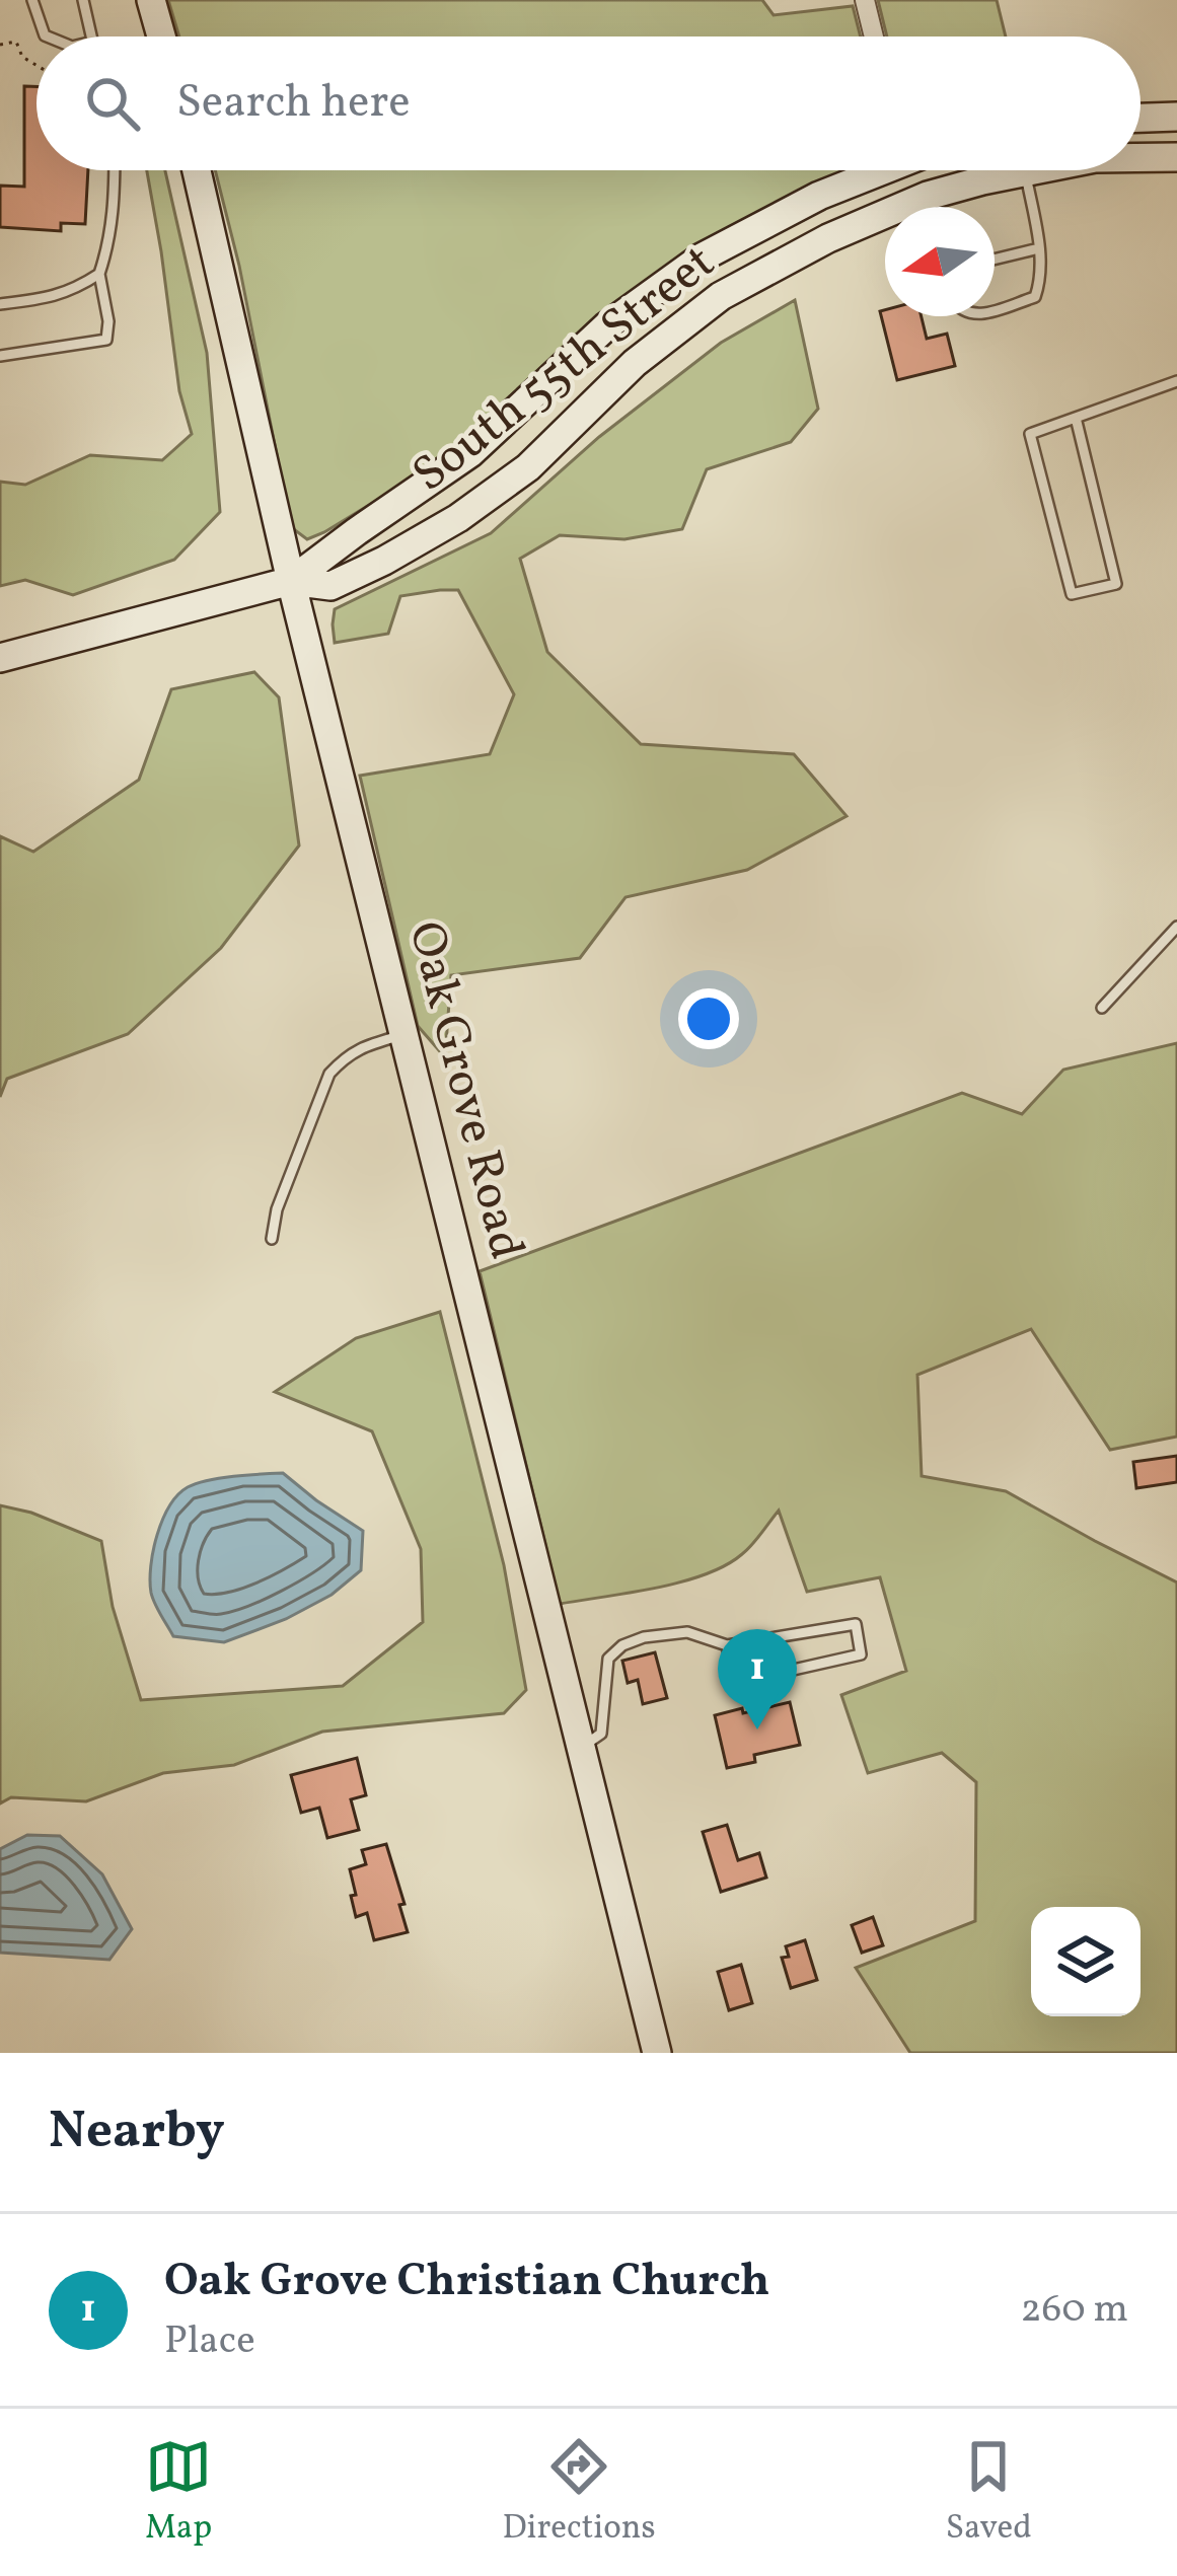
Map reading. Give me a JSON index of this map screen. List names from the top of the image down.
{
  "streets": {
    "street": ["South 55th Street", "Oak Grove Road"]
  },
  "crossings": [
    ["South 55th Street", "Oak Grove Road"]
  ],
  "north": "left",
  "page": {
    "search": "Search here",
    "pins": "1",
    "heading": "Nearby",
    "list": [
      {
        "mark": "1",
        "name": "Oak Grove Christian Church",
        "note": "Place",
        "value": "260 m"
      }
    ],
    "nav": ["Map", "Directions", "Saved"]
  }
}
